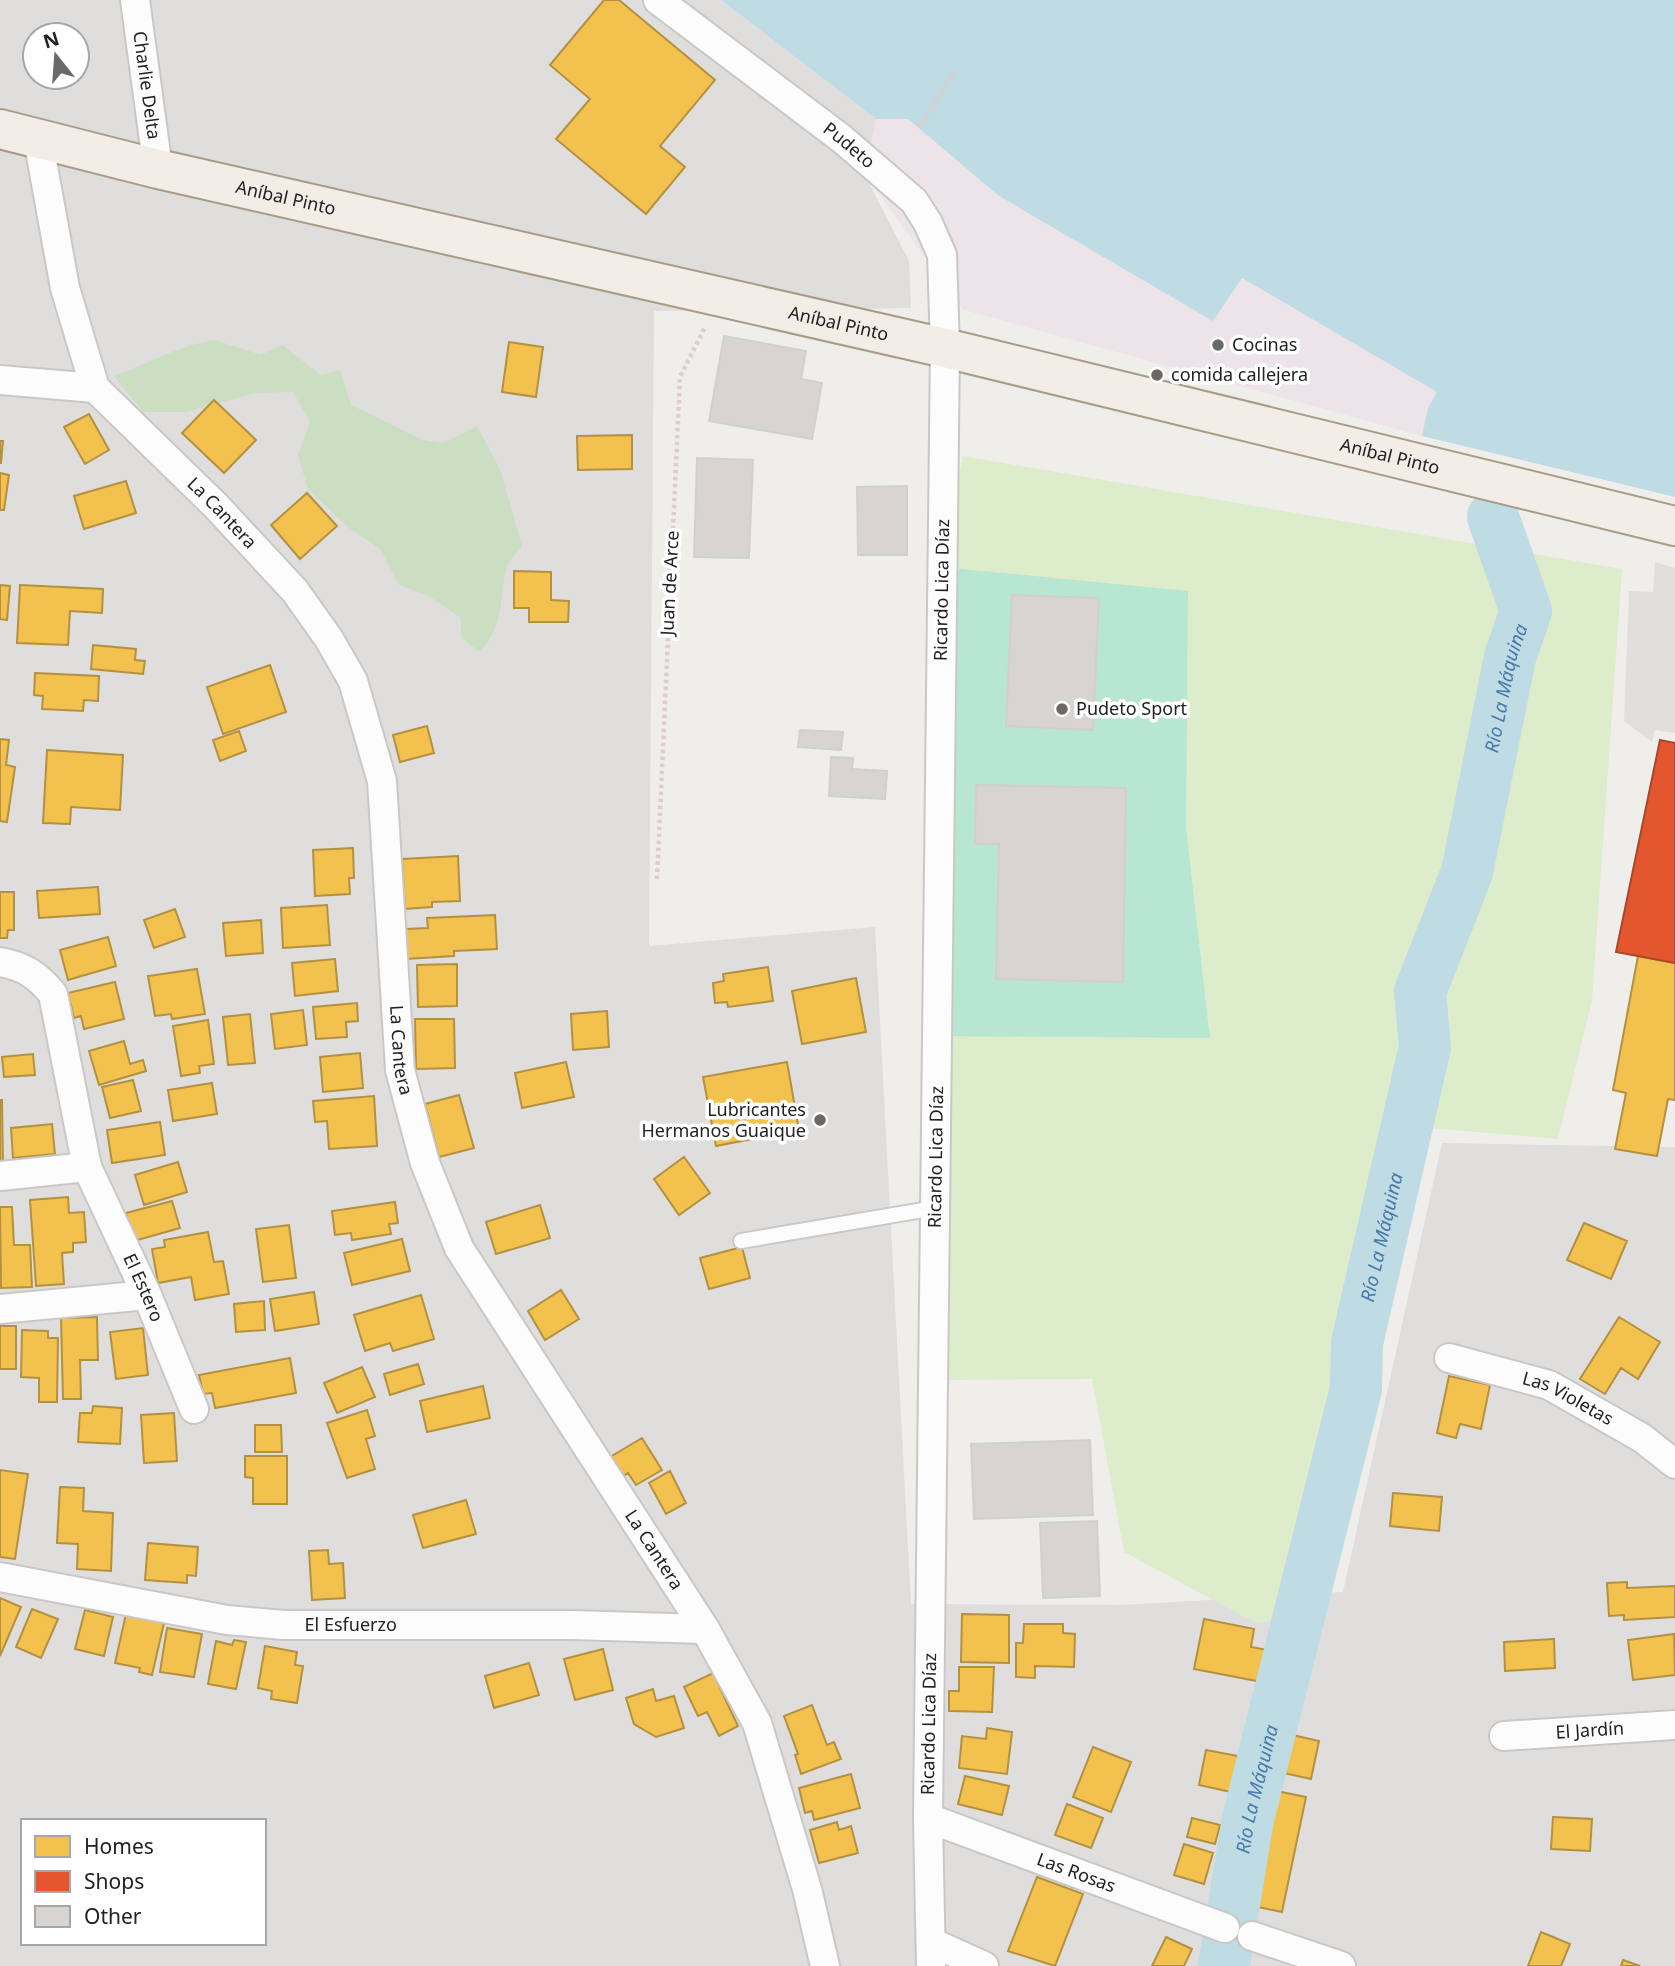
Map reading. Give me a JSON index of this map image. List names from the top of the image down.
{
  "streets": {
    "main road": ["Aníbal Pinto"],
    "street": [
      "Charlie Delta",
      "Pudeto",
      "La Cantera",
      "Ricardo Lica Díaz",
      "El Estero",
      "Las Violetas",
      "El Esfuerzo",
      "El Jardín",
      "Las Rosas"
    ],
    "path": ["Juan de Arce"]
  },
  "crossings": [
    ["Charlie Delta", "Aníbal Pinto"],
    ["Pudeto", "Aníbal Pinto"],
    ["Pudeto", "Ricardo Lica Díaz"],
    ["Aníbal Pinto", "La Cantera"],
    ["Aníbal Pinto", "Juan de Arce"],
    ["Aníbal Pinto", "Ricardo Lica Díaz"],
    ["La Cantera", "El Esfuerzo"],
    ["Ricardo Lica Díaz", "Las Rosas"]
  ],
  "water": ["Río La Máquina"],
  "places": [
    "Cocinas",
    "comida callejera",
    "Pudeto Sport",
    "Lubricantes Hermanos Guaique"
  ],
  "legend": ["Homes", "Shops", "Other"],
  "north": "top"
}
